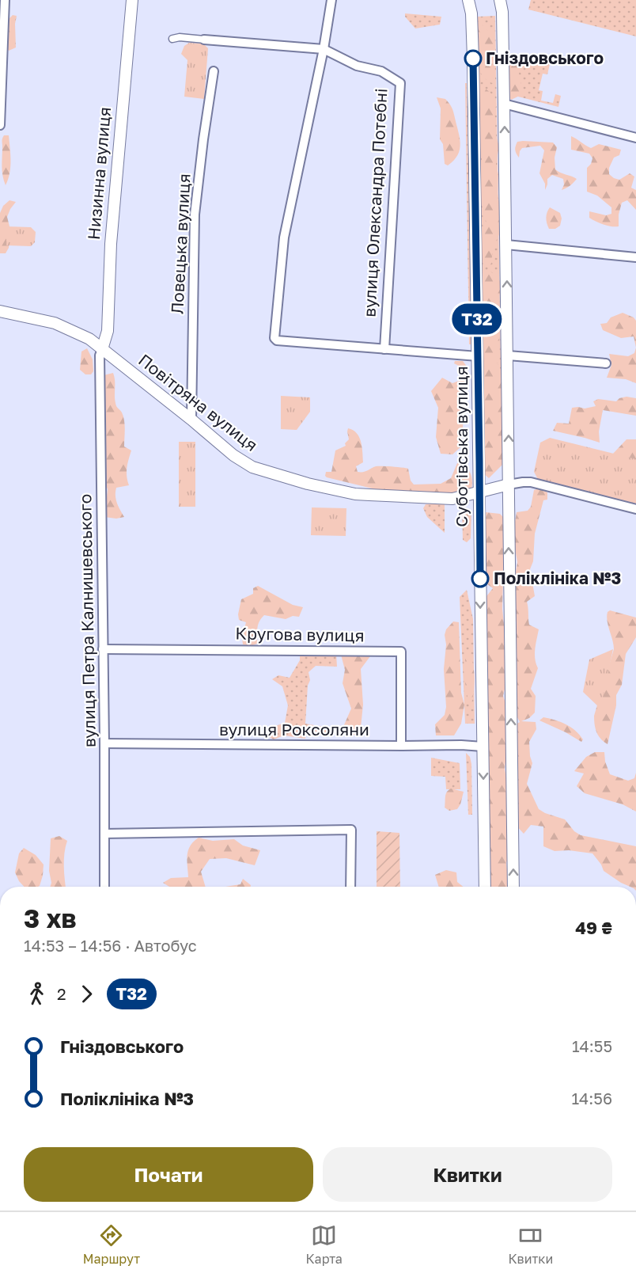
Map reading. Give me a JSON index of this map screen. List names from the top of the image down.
{
  "streets": {
    "street": [
      "Низинна вулиця",
      "вулиця Олександра Потебні",
      "Ловецька вулиця",
      "Повітряна вулиця",
      "Суботівська вулиця",
      "вулиця Петра Калнишевського",
      "Кругова вулиця",
      "вулиця Роксоляни"
    ]
  },
  "crossings": [
    ["Низинна вулиця", "Повітряна вулиця"],
    ["Низинна вулиця", "вулиця Петра Калнишевського"],
    ["Ловецька вулиця", "Повітряна вулиця"],
    ["Повітряна вулиця", "Суботівська вулиця"],
    ["Повітряна вулиця", "вулиця Петра Калнишевського"],
    ["Суботівська вулиця", "вулиця Роксоляни"],
    ["вулиця Петра Калнишевського", "Кругова вулиця"],
    ["вулиця Петра Калнишевського", "вулиця Роксоляни"],
    ["Кругова вулиця", "вулиця Роксоляни"]
  ],
  "places": ["Гніздовського", "Поліклініка №3"],
  "lines": ["bus line Т32"],
  "page": {
    "on_map": "Т32",
    "heading": ["3 хв", "14:53 – 14:56 · Автобус", "49 ₴"],
    "legs": ["2", "Т32"],
    "list": [
      {
        "name": "Гніздовського",
        "value": "14:55"
      },
      {
        "name": "Поліклініка №3",
        "value": "14:56"
      }
    ],
    "buttons": ["Почати", "Квитки"],
    "tabs": ["Маршрут", "Карта", "Квитки"]
  }
}
